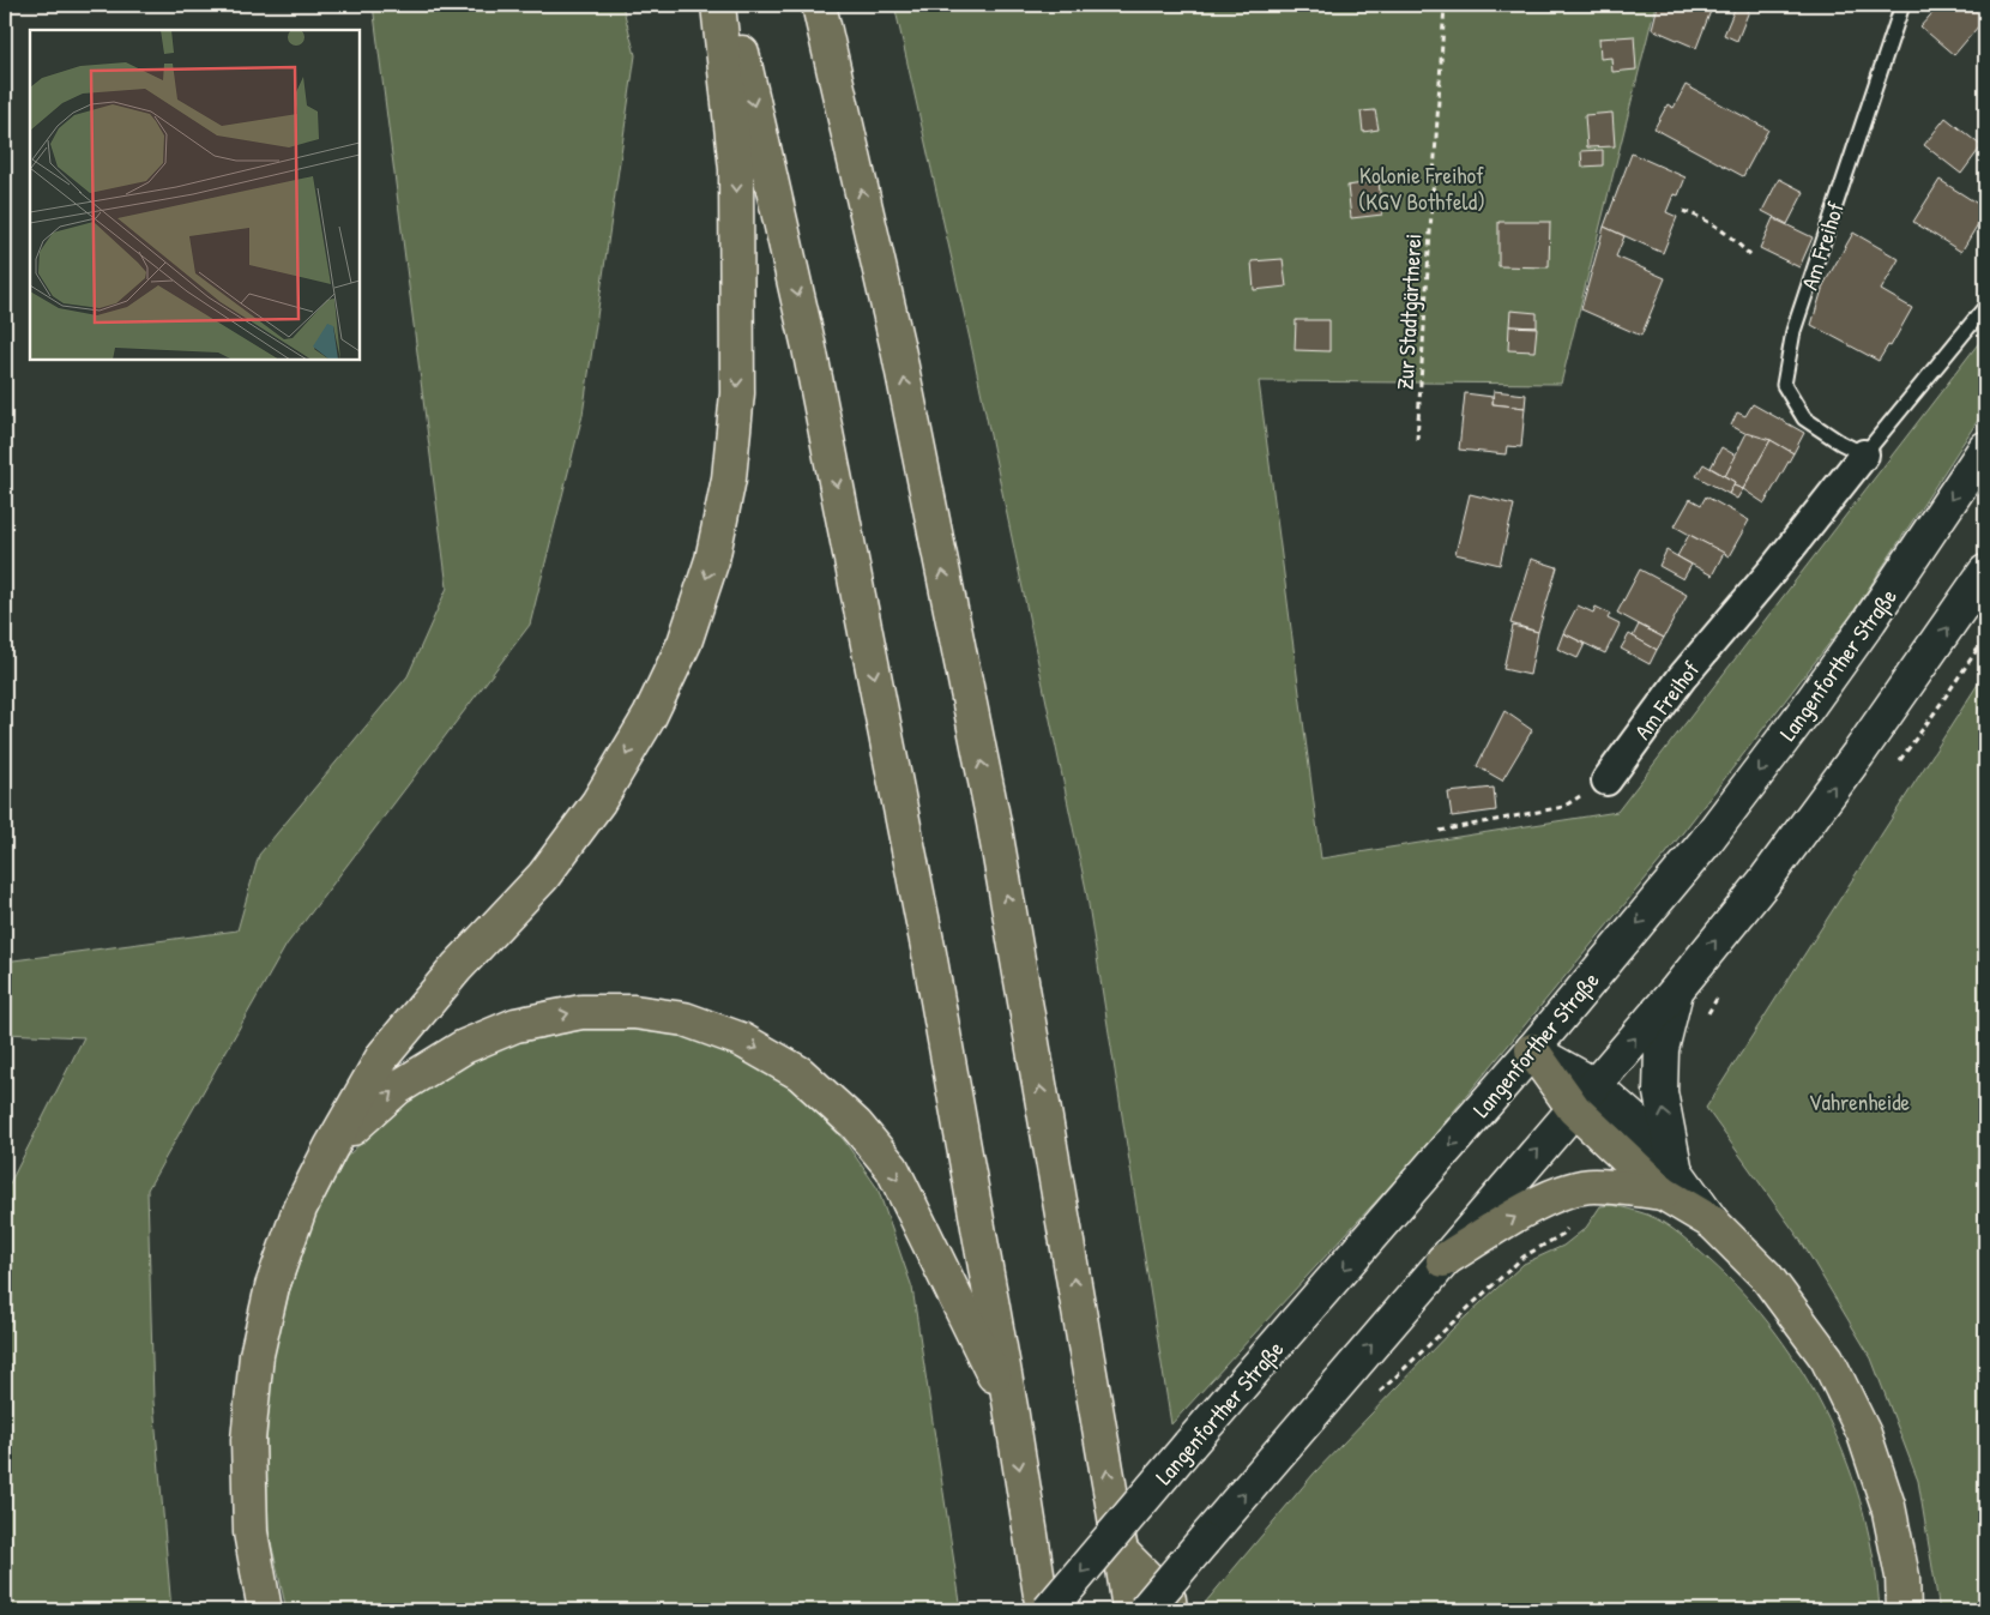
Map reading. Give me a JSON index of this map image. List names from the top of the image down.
{
  "streets": {
    "main road": ["Langenforther Straße"],
    "street": ["Am Freihof"],
    "path": ["Zur Stadtgärtnerei"]
  },
  "parks": ["Kolonie Freihof (KGV Bothfeld)", "Vahrenheide"]
}
